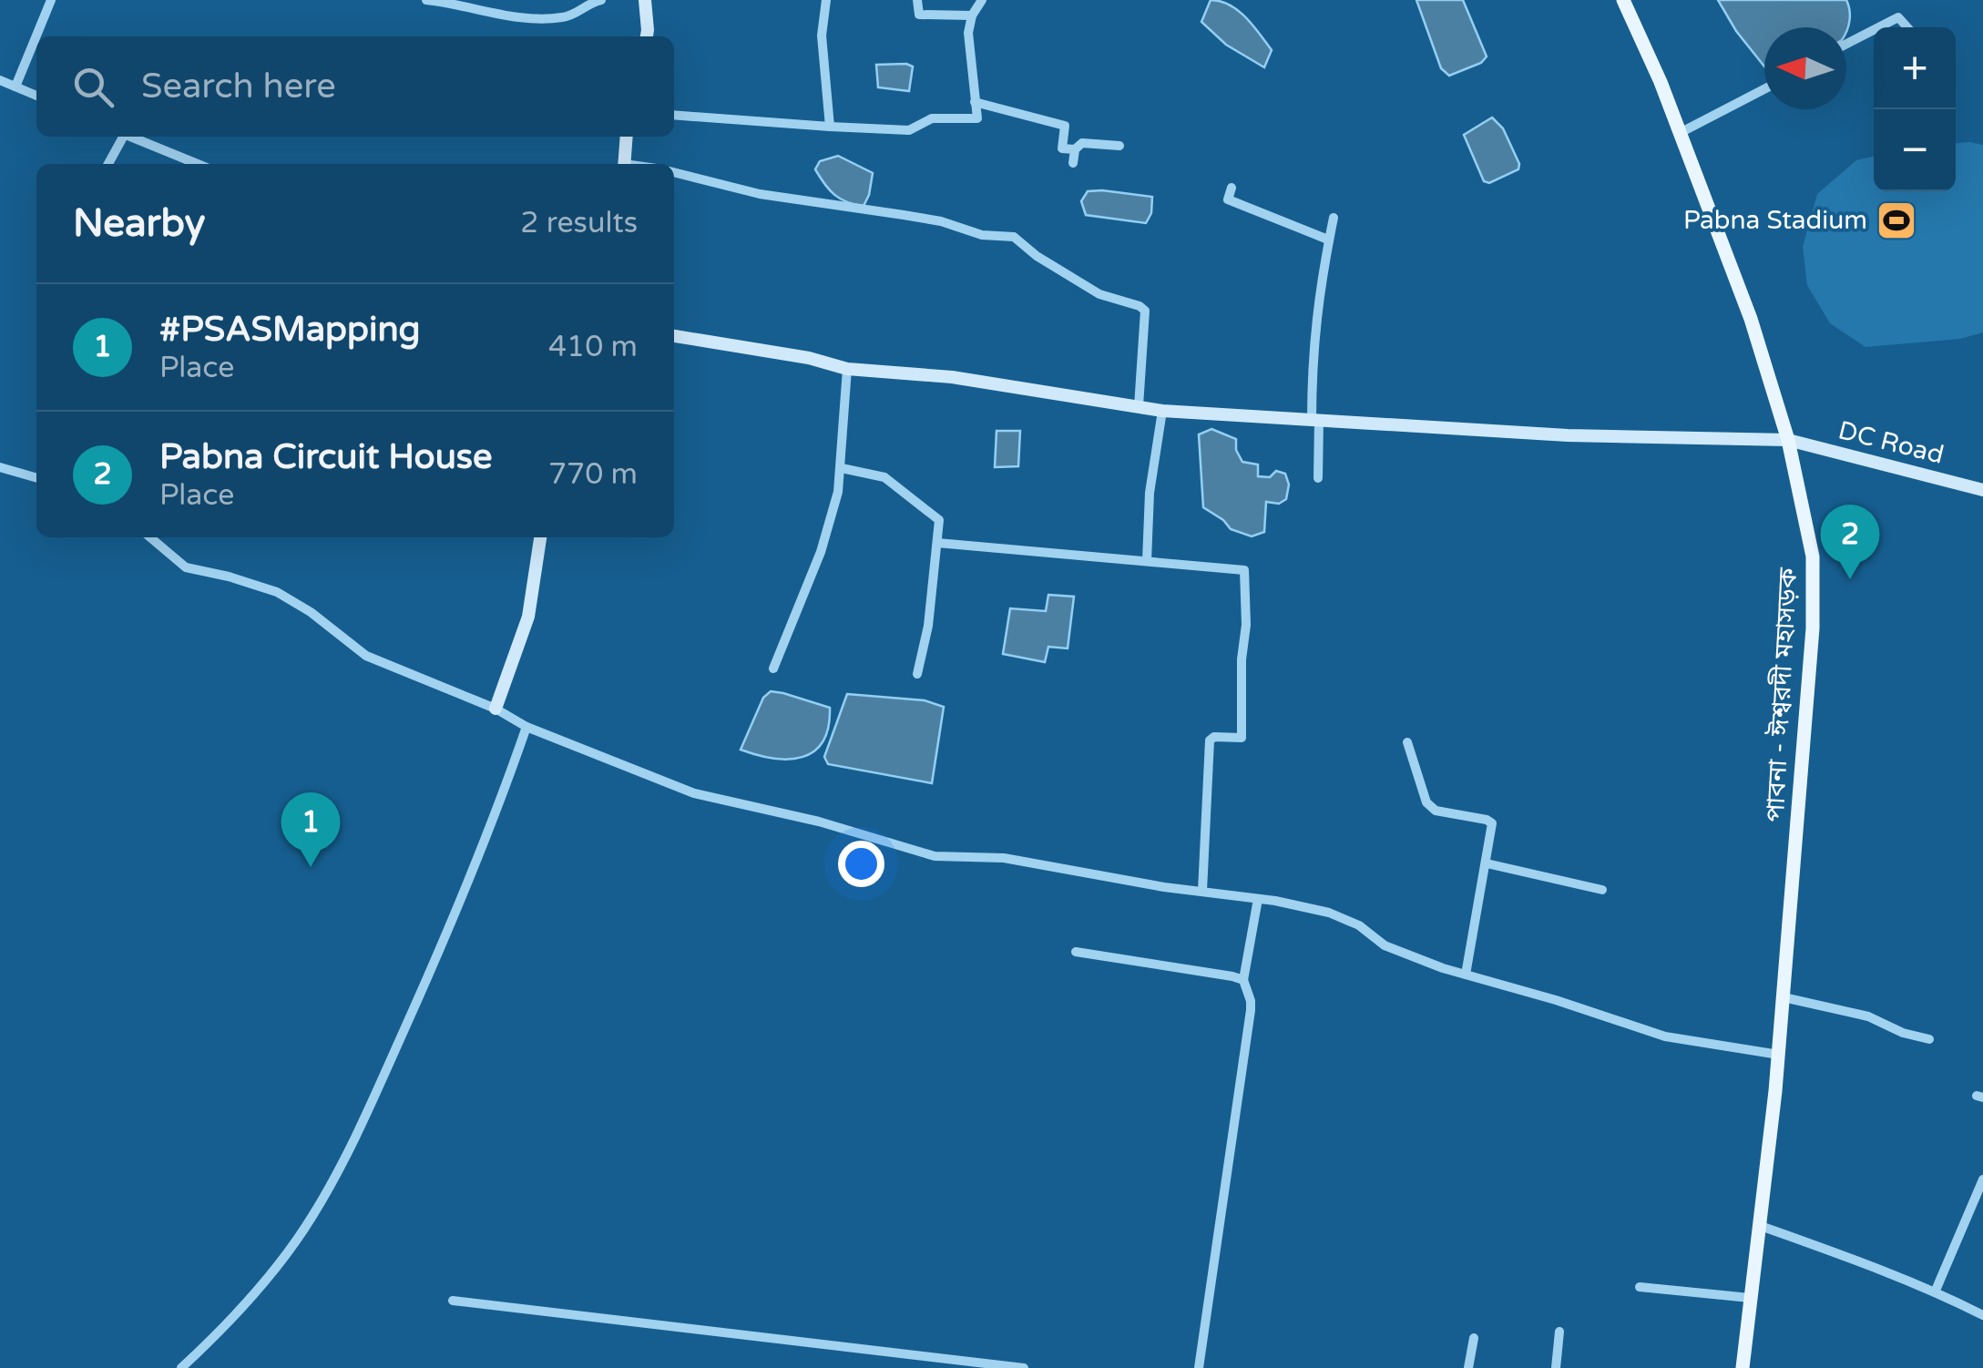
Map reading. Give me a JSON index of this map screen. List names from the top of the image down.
{
  "streets": {
    "main road": ["পাবনা - ঈশ্বরদী মহাসড়ক"],
    "street": ["DC Road"]
  },
  "crossings": [
    ["DC Road", "পাবনা - ঈশ্বরদী মহাসড়ক"]
  ],
  "places": {
    "sports": ["Pabna Stadium"]
  },
  "north": "left",
  "page": {
    "map_buttons": ["+", "−"],
    "search": "Search here",
    "heading": ["Nearby", "2 results"],
    "list": [
      {
        "mark": "1",
        "name": "#PSASMapping",
        "note": "Place",
        "value": "410 m"
      },
      {
        "mark": "2",
        "name": "Pabna Circuit House",
        "note": "Place",
        "value": "770 m"
      }
    ],
    "pins": ["2", "1"]
  }
}
